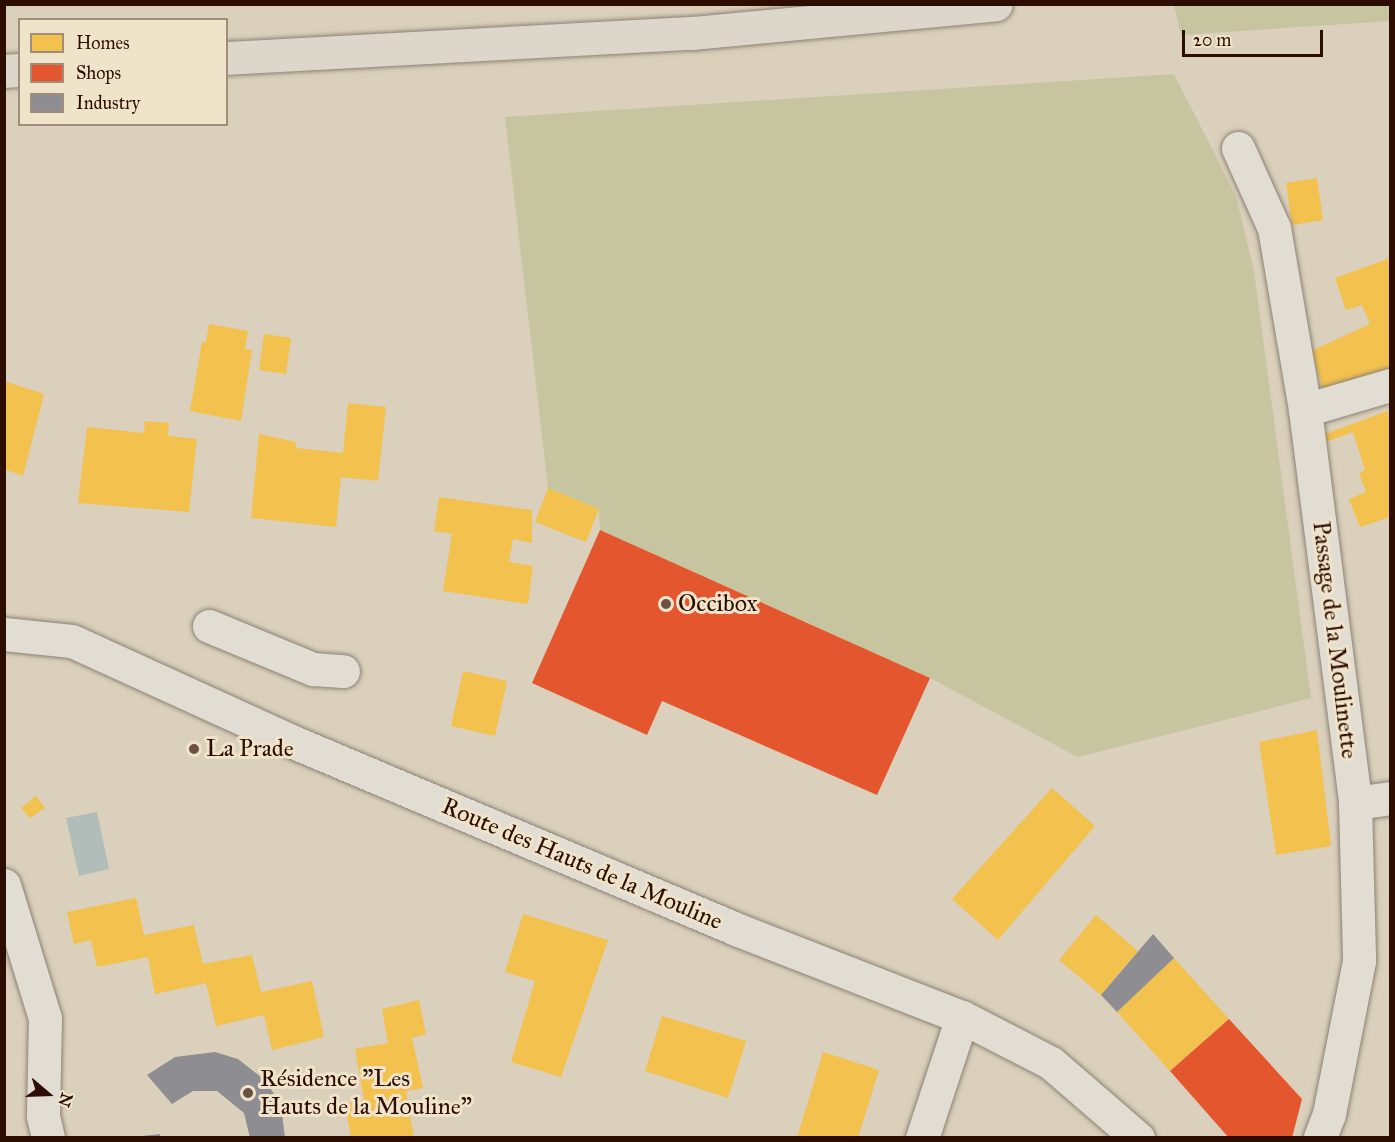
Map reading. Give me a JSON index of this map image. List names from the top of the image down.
{
  "streets": {
    "street": ["Passage de la Moulinette", "Route des Hauts de la Mouline"]
  },
  "places": ["Occibox", "La Prade", "Résidence \"Les Hauts de la Mouline\""],
  "legend": ["Homes", "Shops", "Industry"],
  "scale_bar": "20 m",
  "north": "right"
}
